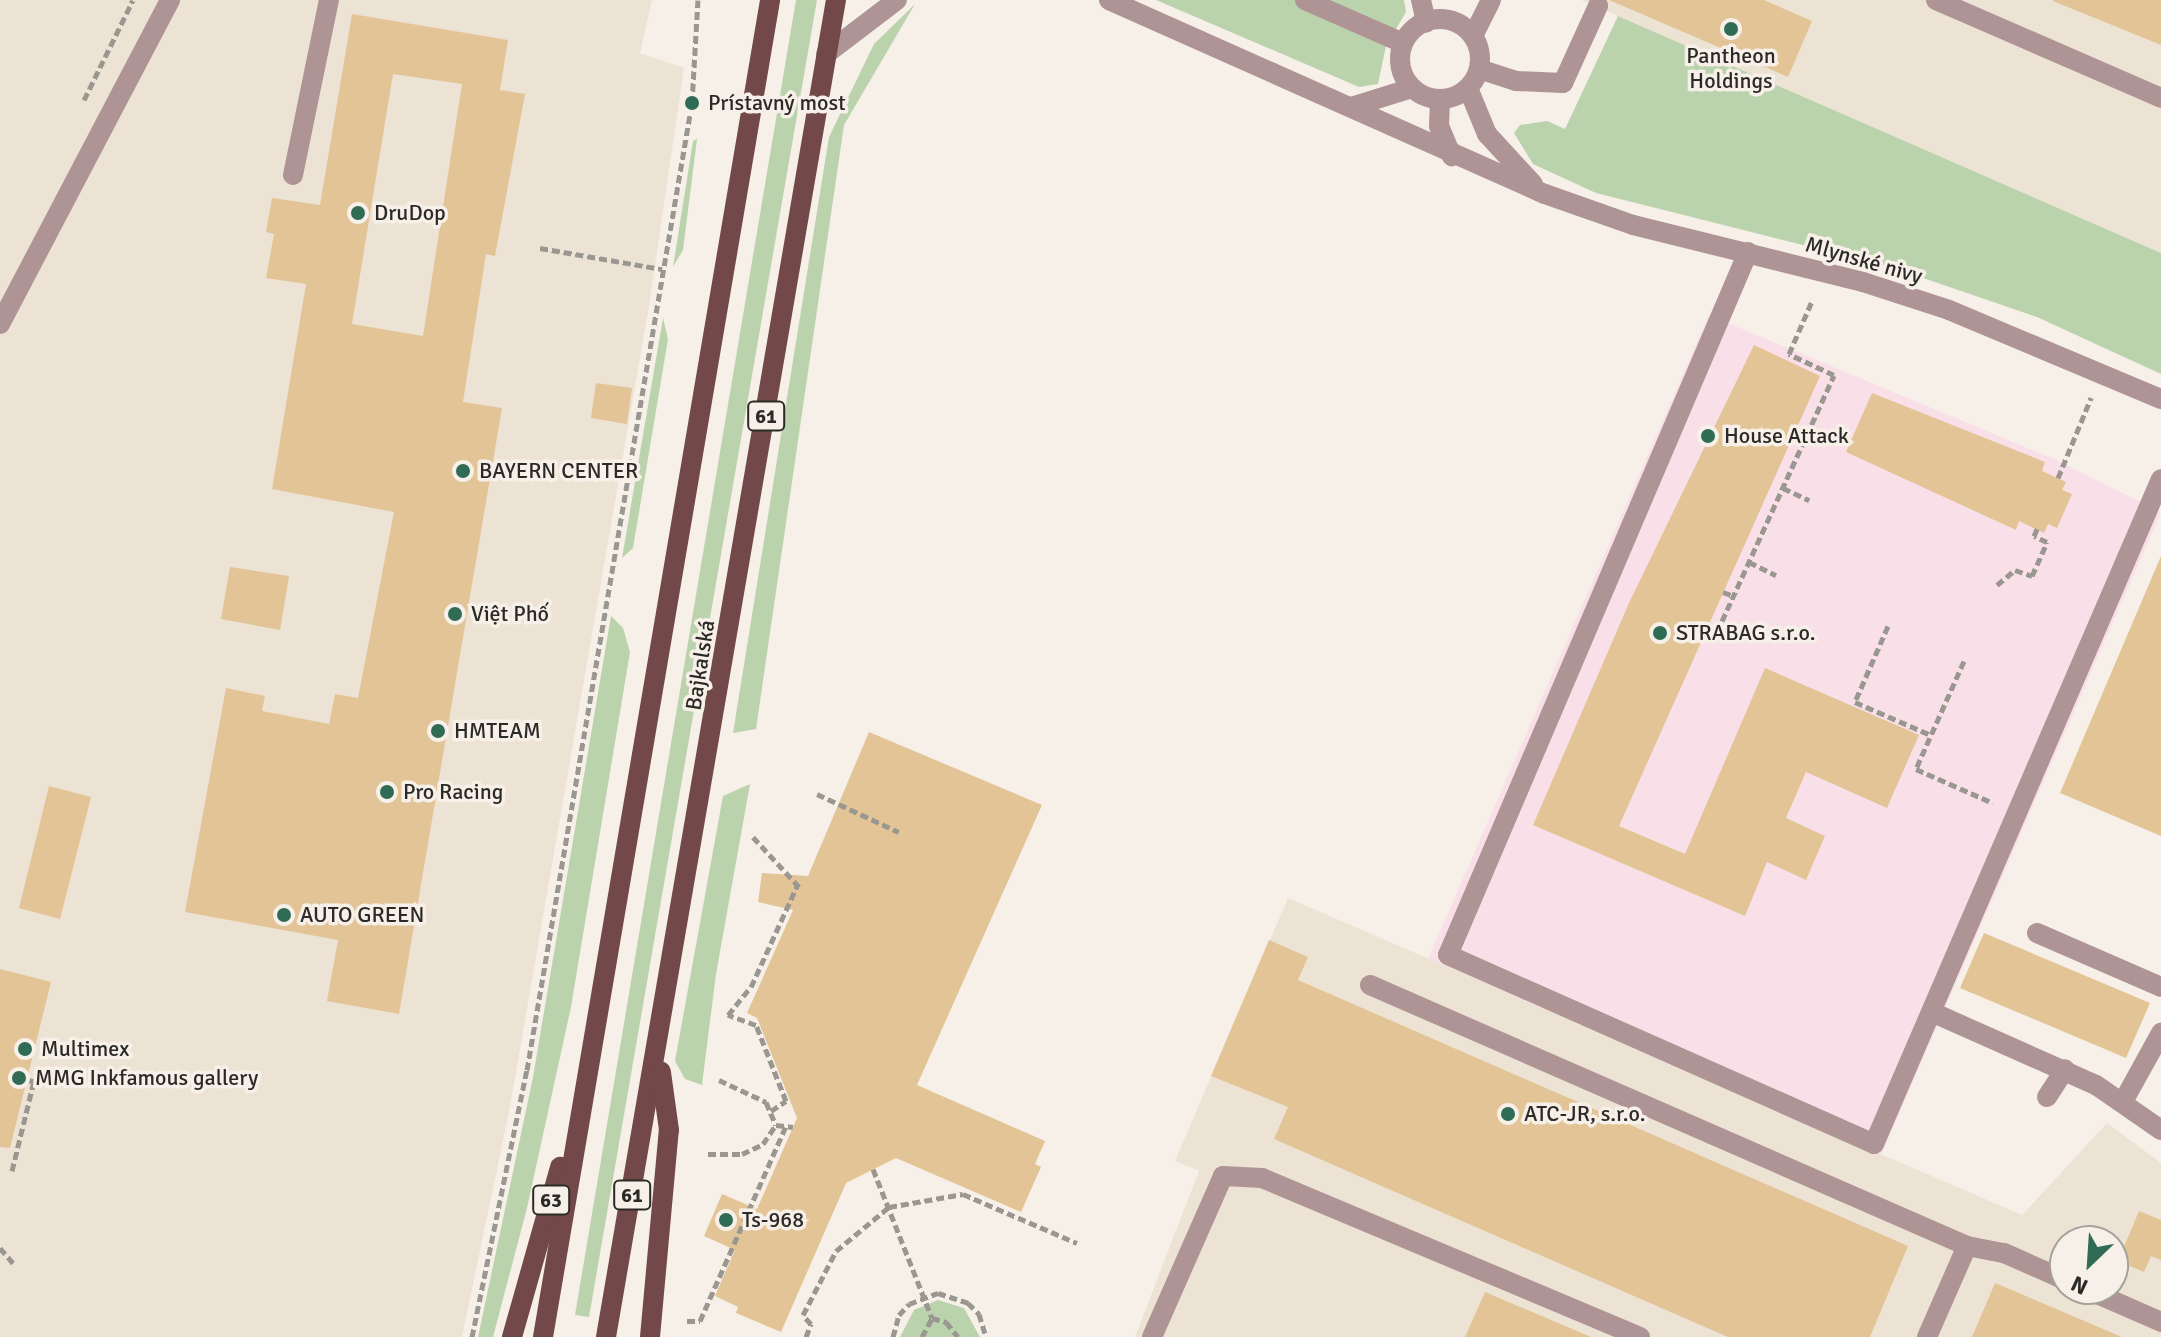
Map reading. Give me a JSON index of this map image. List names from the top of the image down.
{
  "streets": {
    "main road": ["61", "Bajkalská", "63"],
    "street": ["Mlynské nivy"]
  },
  "crossings": [
    ["Bajkalská", "63"]
  ],
  "places": [
    "Pantheon Holdings",
    "Prístavný most",
    "DruDop",
    "House Attack",
    "BAYERN CENTER",
    "Việt Phố",
    "STRABAG s.r.o.",
    "HMTEAM",
    "Pro Racing",
    "AUTO GREEN",
    "Multimex",
    "MMG Inkfamous gallery",
    "ATC-JR, s.r.o.",
    "Ts-968"
  ],
  "north": "bottom left"
}
